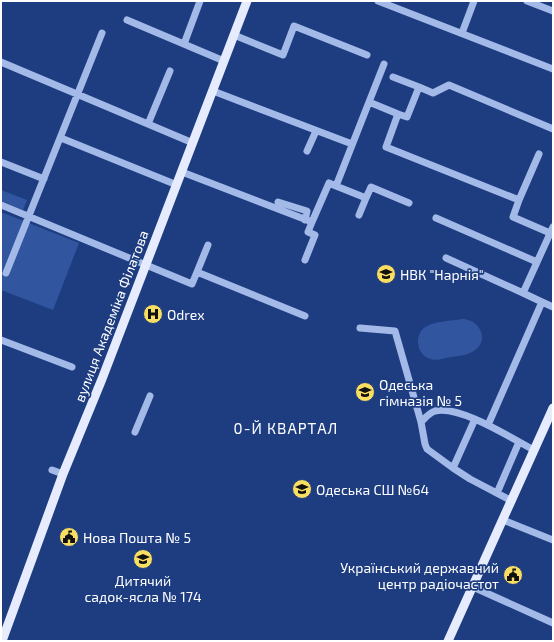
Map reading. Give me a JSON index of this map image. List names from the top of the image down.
{
  "streets": {
    "main road": ["вулиця Академіка Філатова"]
  },
  "districts": ["0-Й КВАРТАЛ"],
  "places": {
    "school or university": [
      "НВК \"Нарнія\"",
      "Одеська гімназія № 5",
      "Одеська СШ №64",
      "Дитячий садок-ясла № 174"
    ],
    "hospital": ["Odrex"],
    "public building": ["Нова Пошта № 5", "Український державний центр радіочастот"]
  }
}
